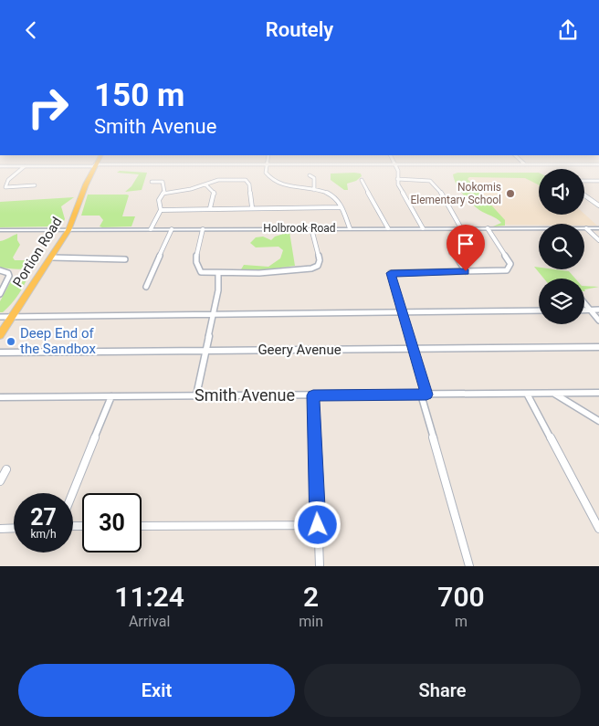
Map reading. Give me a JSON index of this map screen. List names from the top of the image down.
{
  "streets": {
    "main road": ["Portion Road"],
    "street": ["Holbrook Road", "Geery Avenue", "Smith Avenue"]
  },
  "crossings": [
    ["Holbrook Road", "Portion Road"]
  ],
  "places": ["Nokomis Elementary School", "Deep End of the Sandbox"],
  "page": {
    "header": "Routely",
    "turn": ["150 m", "Smith Avenue"],
    "speed": "27 km/h",
    "limit": "30",
    "eta": [
      "11:24",
      "Arrival",
      "2",
      "min",
      "700",
      "m"
    ],
    "buttons": ["Exit", "Share"]
  }
}
